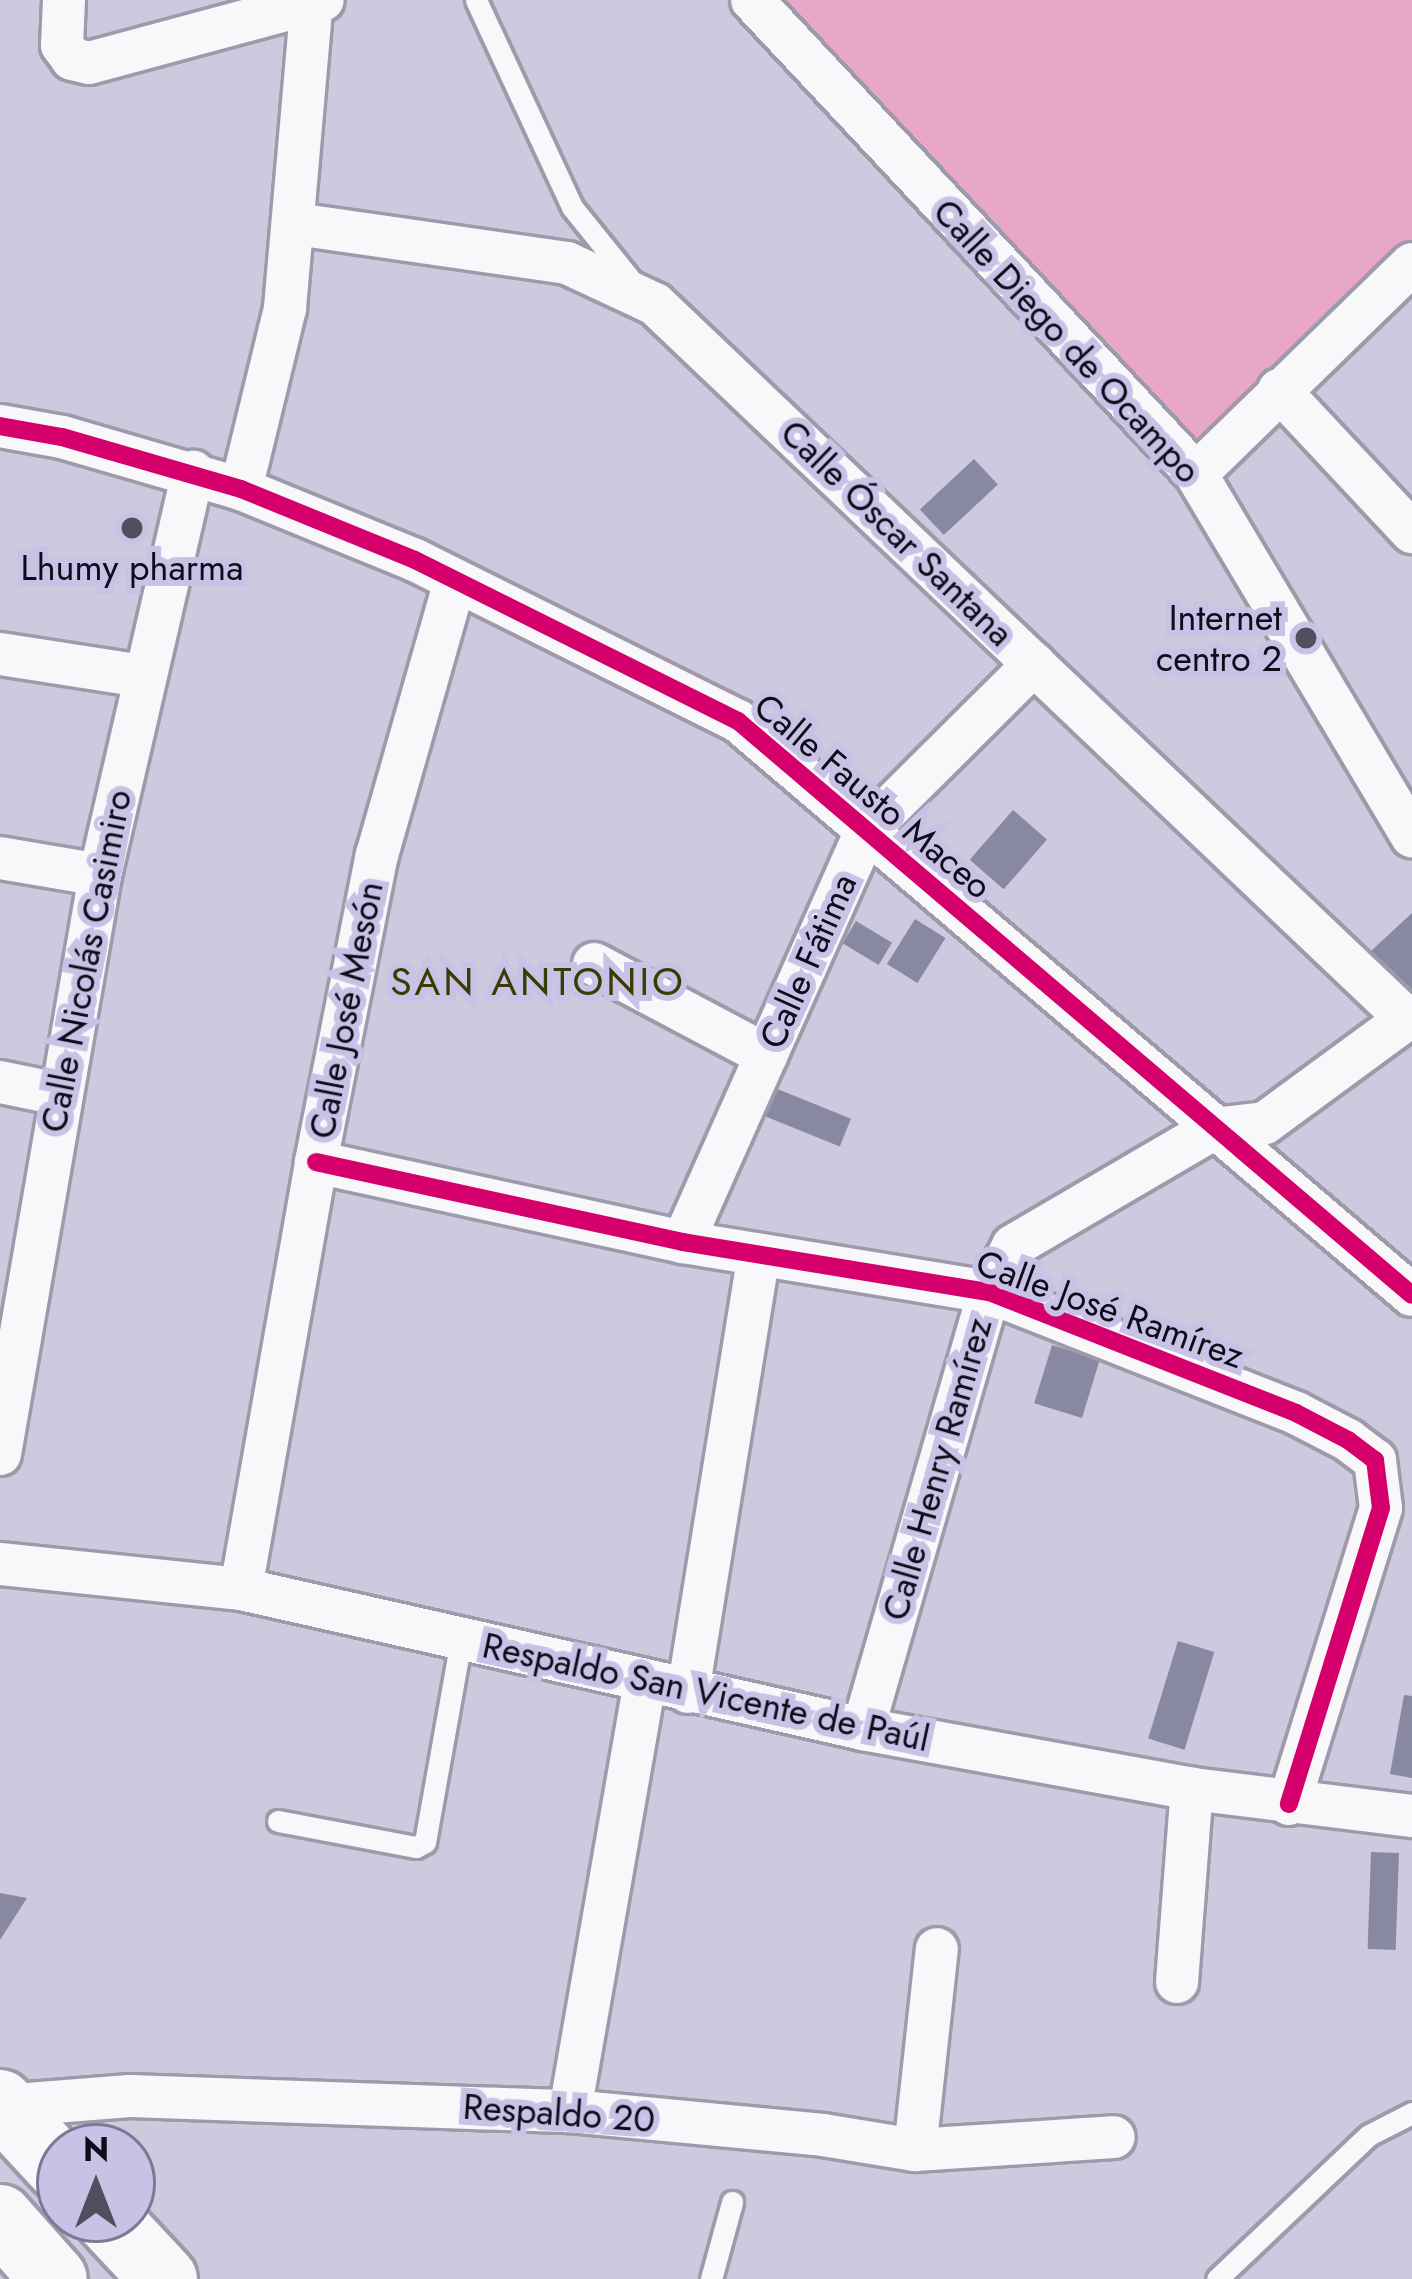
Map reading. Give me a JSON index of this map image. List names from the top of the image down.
{
  "streets": {
    "street": [
      "Calle Diego de Ocampo",
      "Calle Óscar Santana",
      "Calle Fausto Maceo",
      "Calle Nicolás Casimiro",
      "Calle Fátima",
      "Calle José Mesón",
      "Calle José Ramírez",
      "Calle Henry Ramírez",
      "Respaldo San Vicente de Paúl",
      "Respaldo 20"
    ]
  },
  "crossings": [
    ["Calle Óscar Santana", "Calle Fátima"],
    ["Calle Óscar Santana", "Calle Henry Ramírez"],
    ["Calle Fausto Maceo", "Calle Nicolás Casimiro"],
    ["Calle Fausto Maceo", "Calle Fátima"],
    ["Calle Fausto Maceo", "Calle José Mesón"],
    ["Calle Fausto Maceo", "Calle Henry Ramírez"],
    ["Calle Fátima", "Calle José Ramírez"],
    ["Calle José Mesón", "Calle José Ramírez"],
    ["Calle José Mesón", "Respaldo San Vicente de Paúl"],
    ["Calle José Ramírez", "Calle Henry Ramírez"],
    ["Calle José Ramírez", "Respaldo San Vicente de Paúl"],
    ["Calle Henry Ramírez", "Respaldo San Vicente de Paúl"]
  ],
  "districts": ["SAN ANTONIO"],
  "places": ["Lhumy pharma", "Internet centro 2"],
  "north": "top"
}
